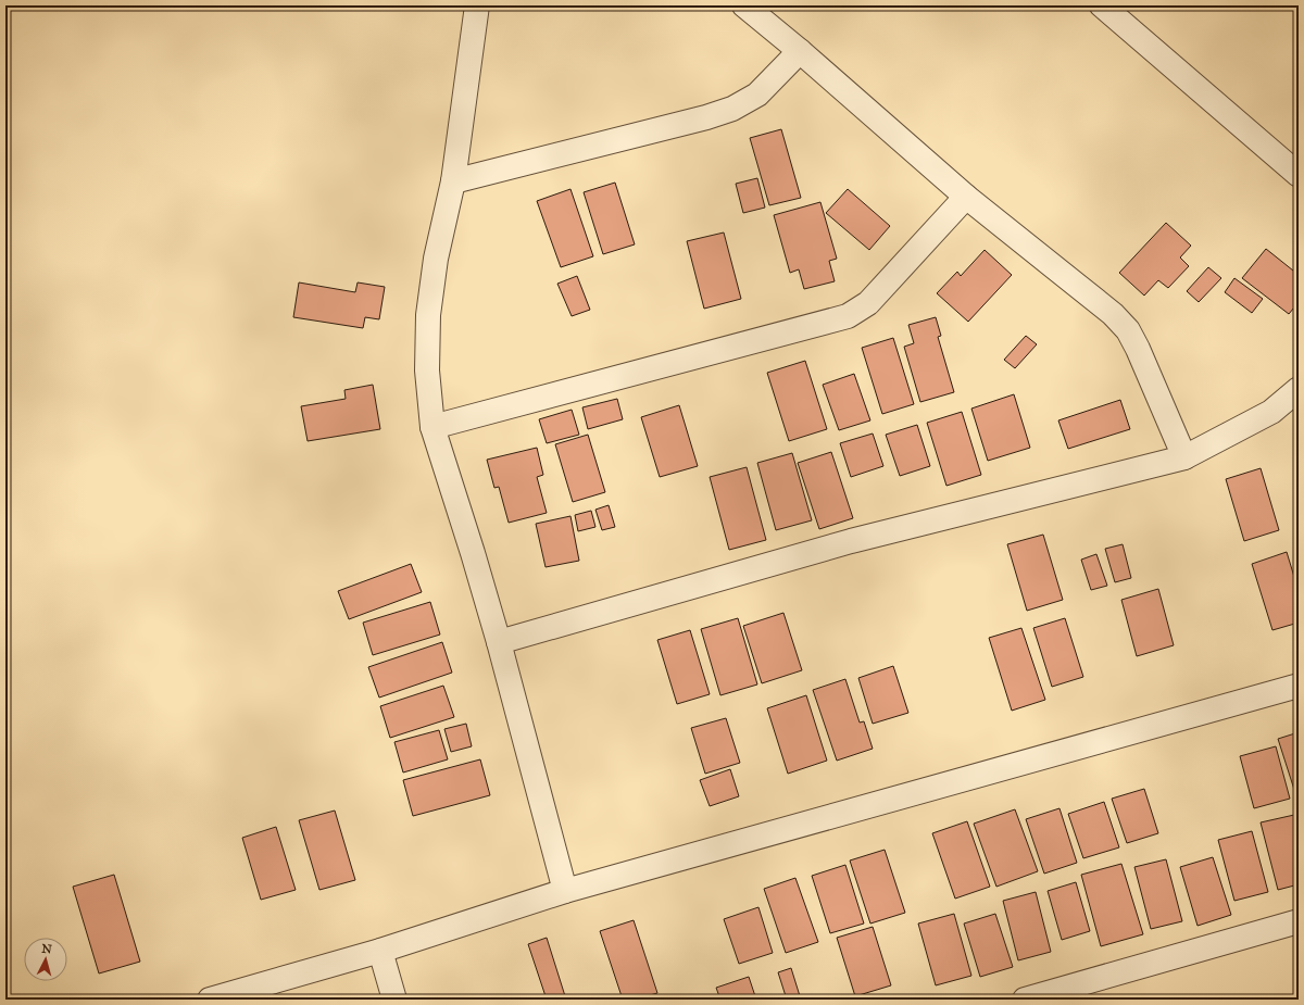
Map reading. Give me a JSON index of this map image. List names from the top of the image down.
{
  "north": "top"
}
